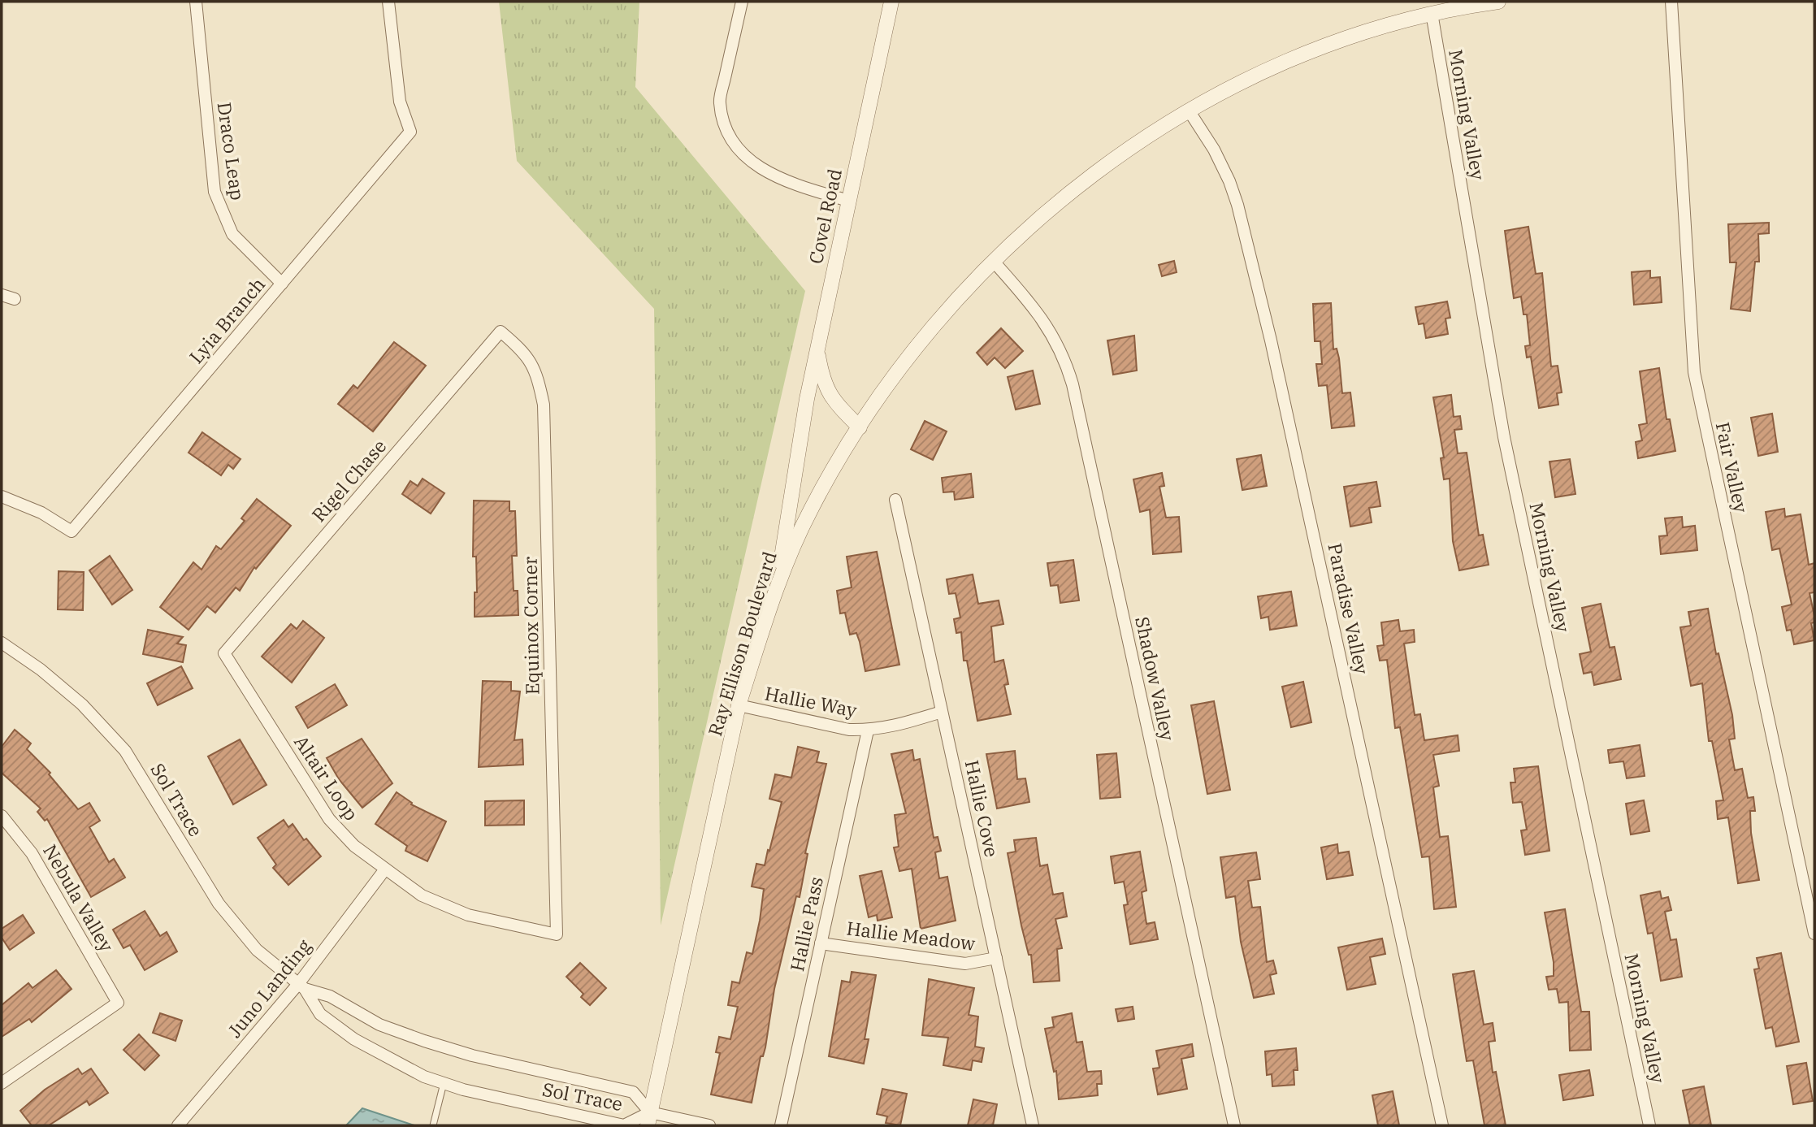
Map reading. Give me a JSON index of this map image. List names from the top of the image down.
{
  "streets": {
    "street": [
      "Morning Valley",
      "Draco Leap",
      "Covel Road",
      "Lyia Branch",
      "Fair Valley",
      "Rigel Chase",
      "Paradise Valley",
      "Equinox Corner",
      "Ray Ellison Boulevard",
      "Shadow Valley",
      "Hallie Way",
      "Altair Loop",
      "Sol Trace",
      "Hallie Cove",
      "Nebula Valley",
      "Hallie Pass",
      "Hallie Meadow",
      "Juno Landing"
    ]
  },
  "crossings": [
    ["Morning Valley", "Ray Ellison Boulevard"],
    ["Draco Leap", "Lyia Branch"],
    ["Covel Road", "Ray Ellison Boulevard"],
    ["Rigel Chase", "Equinox Corner"],
    ["Rigel Chase", "Altair Loop"],
    ["Paradise Valley", "Ray Ellison Boulevard"],
    ["Equinox Corner", "Altair Loop"],
    ["Ray Ellison Boulevard", "Shadow Valley"],
    ["Ray Ellison Boulevard", "Hallie Way"],
    ["Ray Ellison Boulevard", "Sol Trace"],
    ["Hallie Way", "Hallie Cove"],
    ["Hallie Way", "Hallie Pass"],
    ["Altair Loop", "Juno Landing"],
    ["Sol Trace", "Juno Landing"],
    ["Hallie Cove", "Hallie Meadow"],
    ["Hallie Pass", "Hallie Meadow"]
  ]
}
